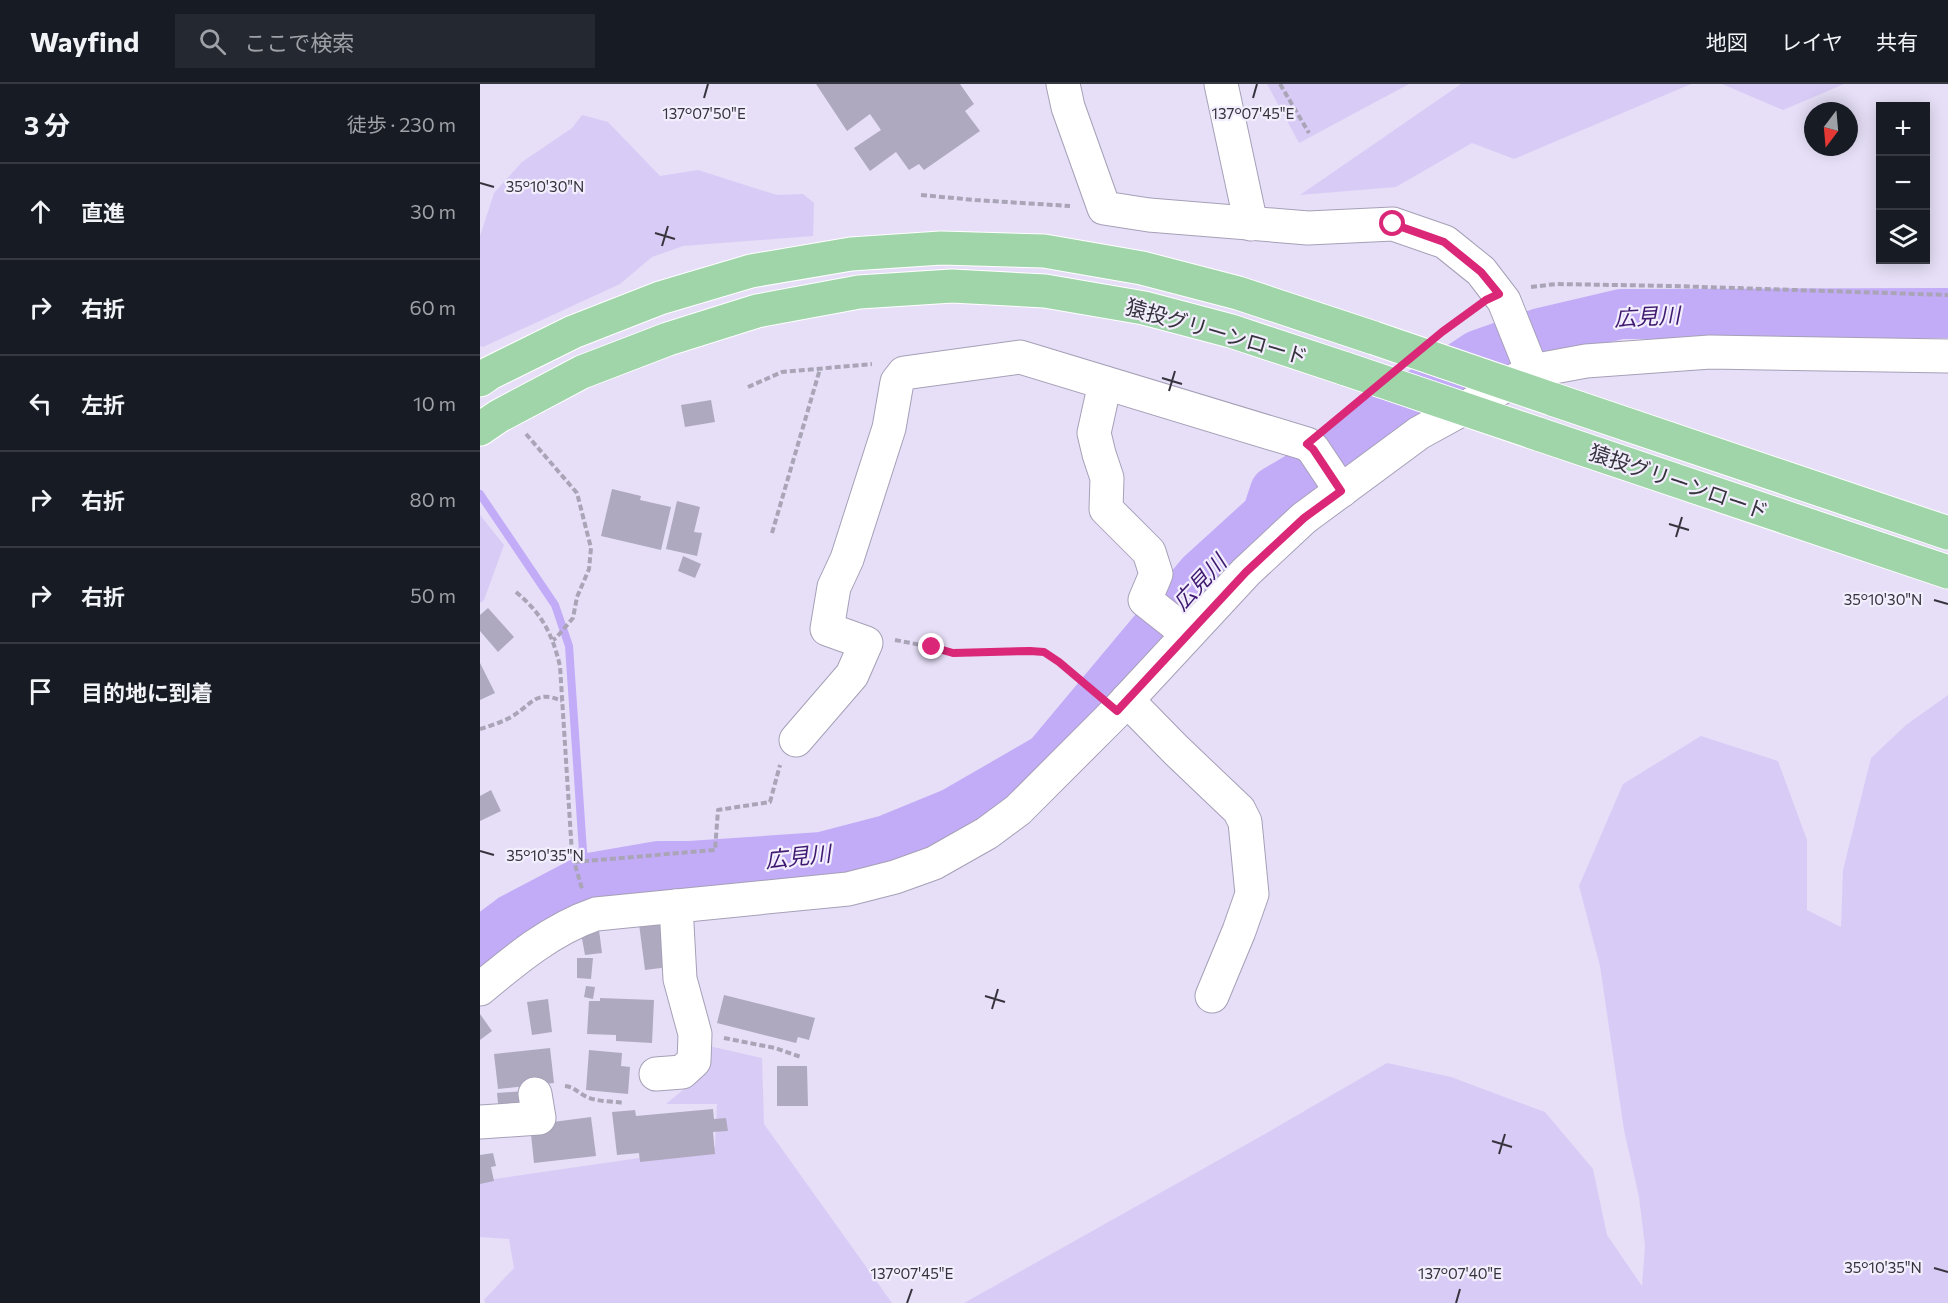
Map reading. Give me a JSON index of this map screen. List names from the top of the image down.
{
  "streets": {
    "main road": ["猿投グリーンロード"]
  },
  "water": ["広見川"],
  "north": "bottom",
  "page": {
    "header": "Wayfind",
    "search": "ここで検索",
    "nav": ["地図", "レイヤ", "共有"],
    "heading": ["3 分", "徒歩 · 230 m"],
    "map_buttons": ["+", "−"],
    "list": [
      ["直進", "30 m"],
      ["右折", "60 m"],
      ["左折", "10 m"],
      ["右折", "80 m"],
      ["右折", "50 m"],
      "目的地に到着"
    ]
  },
  "coordinates": [
    "137°07'50\"E",
    "137°07'45\"E",
    "35°10'30\"N",
    "35°10'35\"N",
    "137°07'40\"E"
  ]
}
